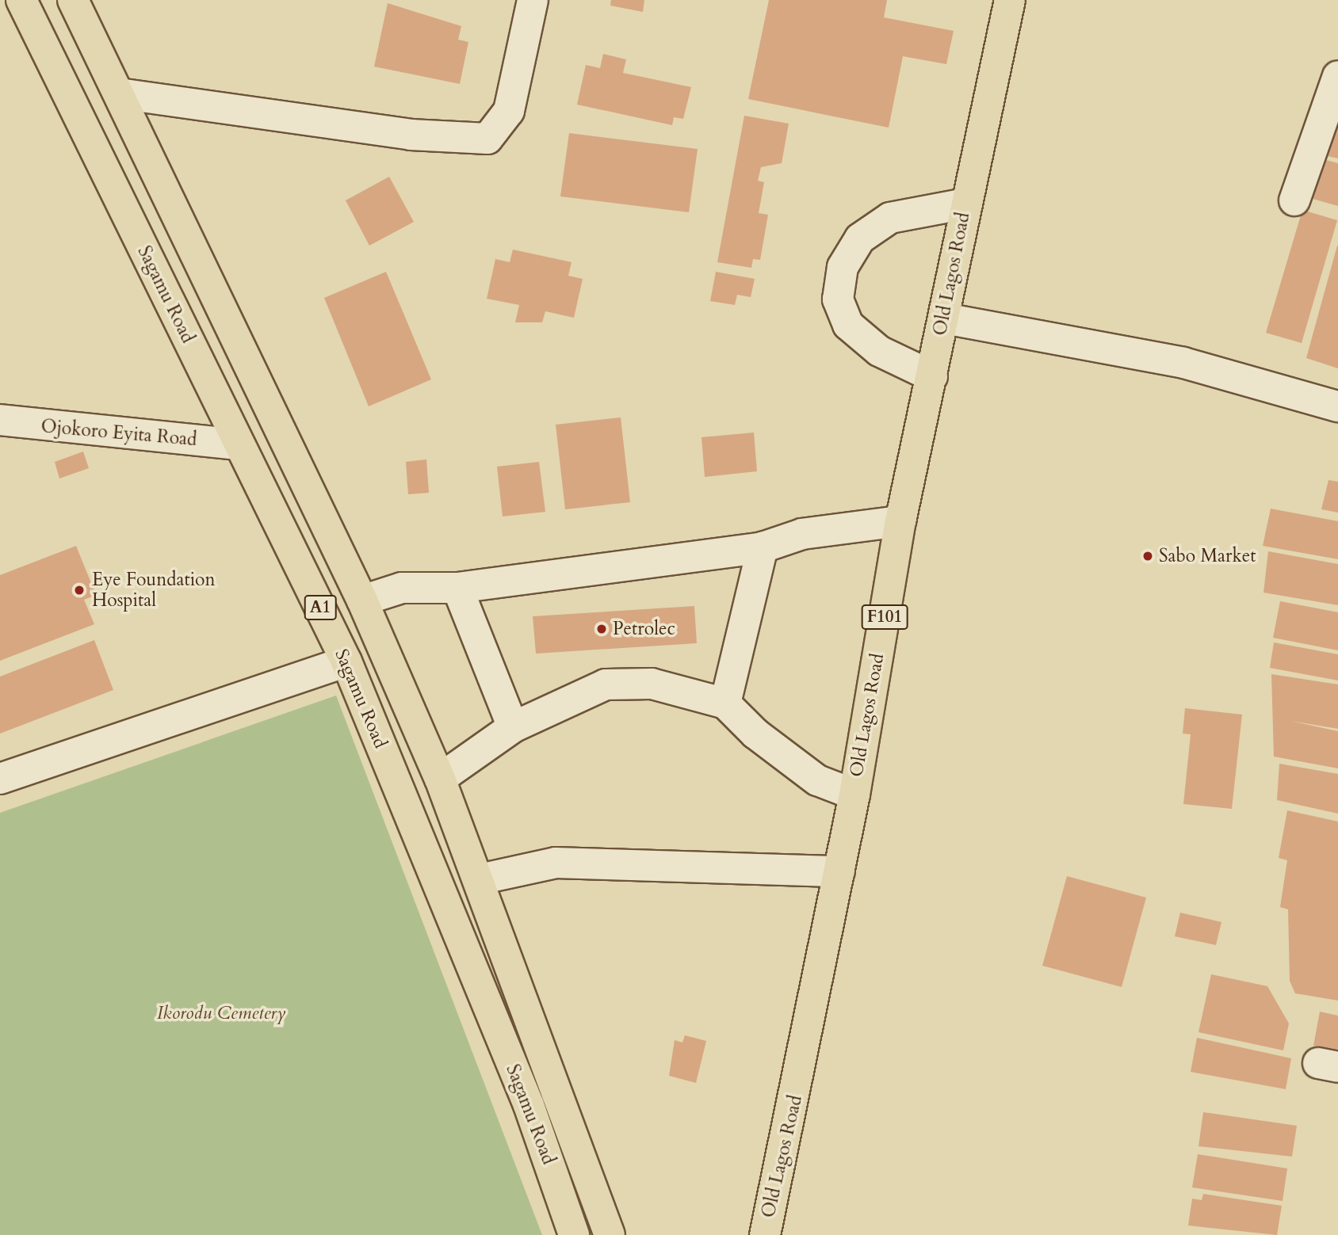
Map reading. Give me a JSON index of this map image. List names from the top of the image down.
{
  "streets": {
    "main road": [
      "Old Lagos Road",
      "Sagamu Road",
      "A1",
      "F101"
    ],
    "street": ["Ojokoro Eyita Road"]
  },
  "crossings": [
    ["Sagamu Road", "Ojokoro Eyita Road"]
  ],
  "parks": ["Ikorodu Cemetery"],
  "places": ["Sabo Market", "Eye Foundation Hospital", "Petrolec"]
}
